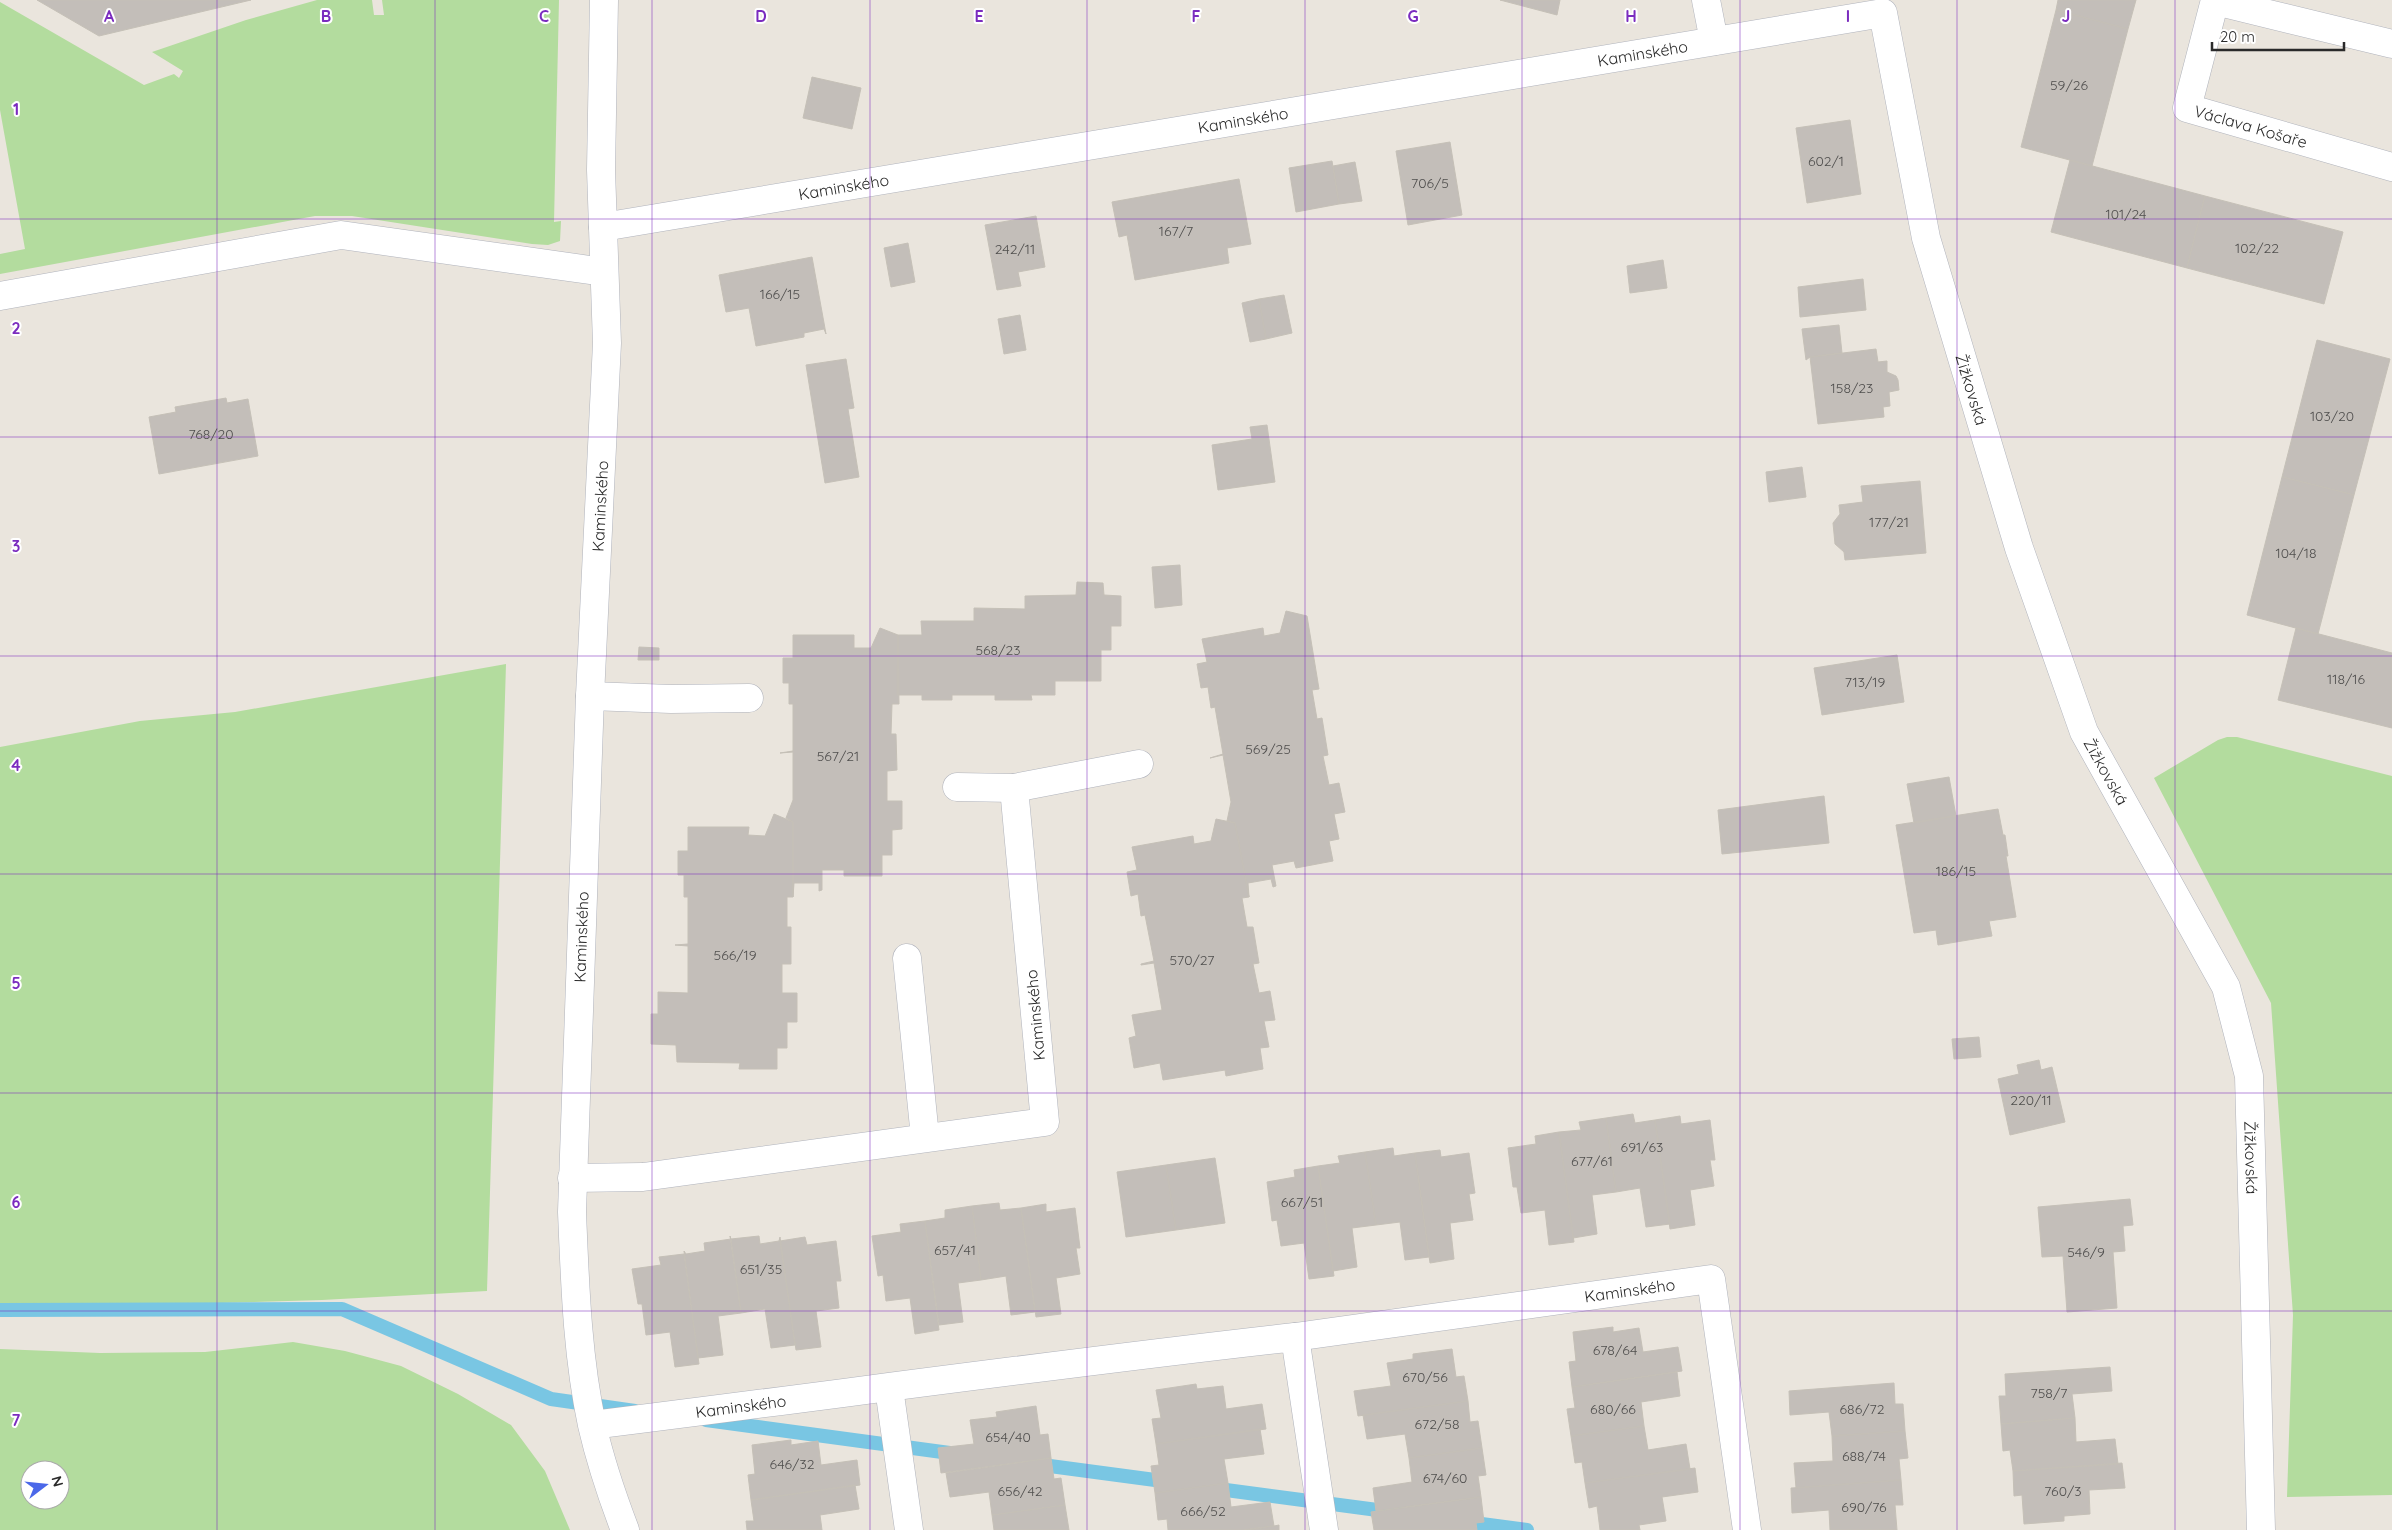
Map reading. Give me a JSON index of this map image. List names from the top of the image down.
{
  "streets": {
    "street": ["Kaminského", "Václava Košaře", "Žižkovská"]
  },
  "crossings": [
    ["Kaminského", "Žižkovská"]
  ],
  "house_numbers": [
    "59/26",
    "602/1",
    "706/5",
    "101/24",
    "167/7",
    "102/22",
    "242/11",
    "166/15",
    "158/23",
    "103/20",
    "768/20",
    "177/21",
    "104/18",
    "568/23",
    "118/16",
    "713/19",
    "569/25",
    "567/21",
    "186/15",
    "566/19",
    "570/27",
    "220/11",
    "691/63",
    "677/61",
    "667/51",
    "657/41",
    "546/9",
    "651/35",
    "678/64",
    "670/56",
    "758/7",
    "680/66",
    "686/72",
    "672/58",
    "654/40",
    "688/74",
    "646/32",
    "674/60",
    "656/42",
    "760/3",
    "690/76",
    "666/52"
  ],
  "scale_bar": "20 m",
  "north": "right",
  "grid": {
    "columns": [
      "A",
      "B",
      "C",
      "D",
      "E",
      "F",
      "G",
      "H",
      "I",
      "J"
    ],
    "rows": [
      "1",
      "2",
      "3",
      "4",
      "5",
      "6",
      "7"
    ]
  }
}
